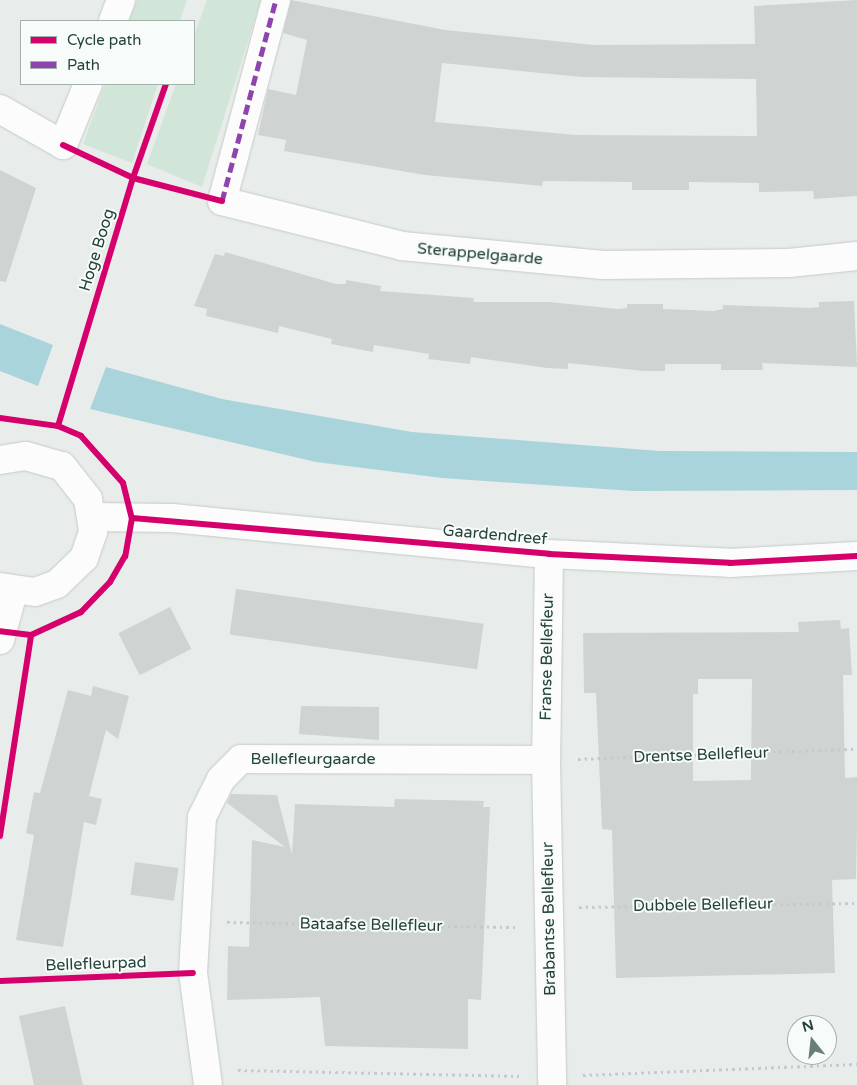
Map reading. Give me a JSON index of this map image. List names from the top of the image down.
{
  "streets": {
    "street": [
      "Sterappelgaarde",
      "Gaardendreef",
      "Franse Bellefleur",
      "Bellefleurgaarde",
      "Brabantse Bellefleur"
    ],
    "path": ["Drentse Bellefleur", "Dubbele Bellefleur", "Bataafse Bellefleur"],
    "cycle path": ["Hoge Boog", "Bellefleurpad"]
  },
  "crossings": [
    ["Gaardendreef", "Franse Bellefleur"],
    ["Franse Bellefleur", "Drentse Bellefleur"],
    ["Franse Bellefleur", "Bellefleurgaarde"],
    ["Franse Bellefleur", "Brabantse Bellefleur"],
    ["Drentse Bellefleur", "Bellefleurgaarde"],
    ["Drentse Bellefleur", "Brabantse Bellefleur"],
    ["Bellefleurgaarde", "Brabantse Bellefleur"],
    ["Bellefleurgaarde", "Bataafse Bellefleur"],
    ["Dubbele Bellefleur", "Brabantse Bellefleur"],
    ["Dubbele Bellefleur", "Bataafse Bellefleur"],
    ["Brabantse Bellefleur", "Bataafse Bellefleur"]
  ],
  "legend": ["Cycle path", "Path"],
  "north": "top"
}
